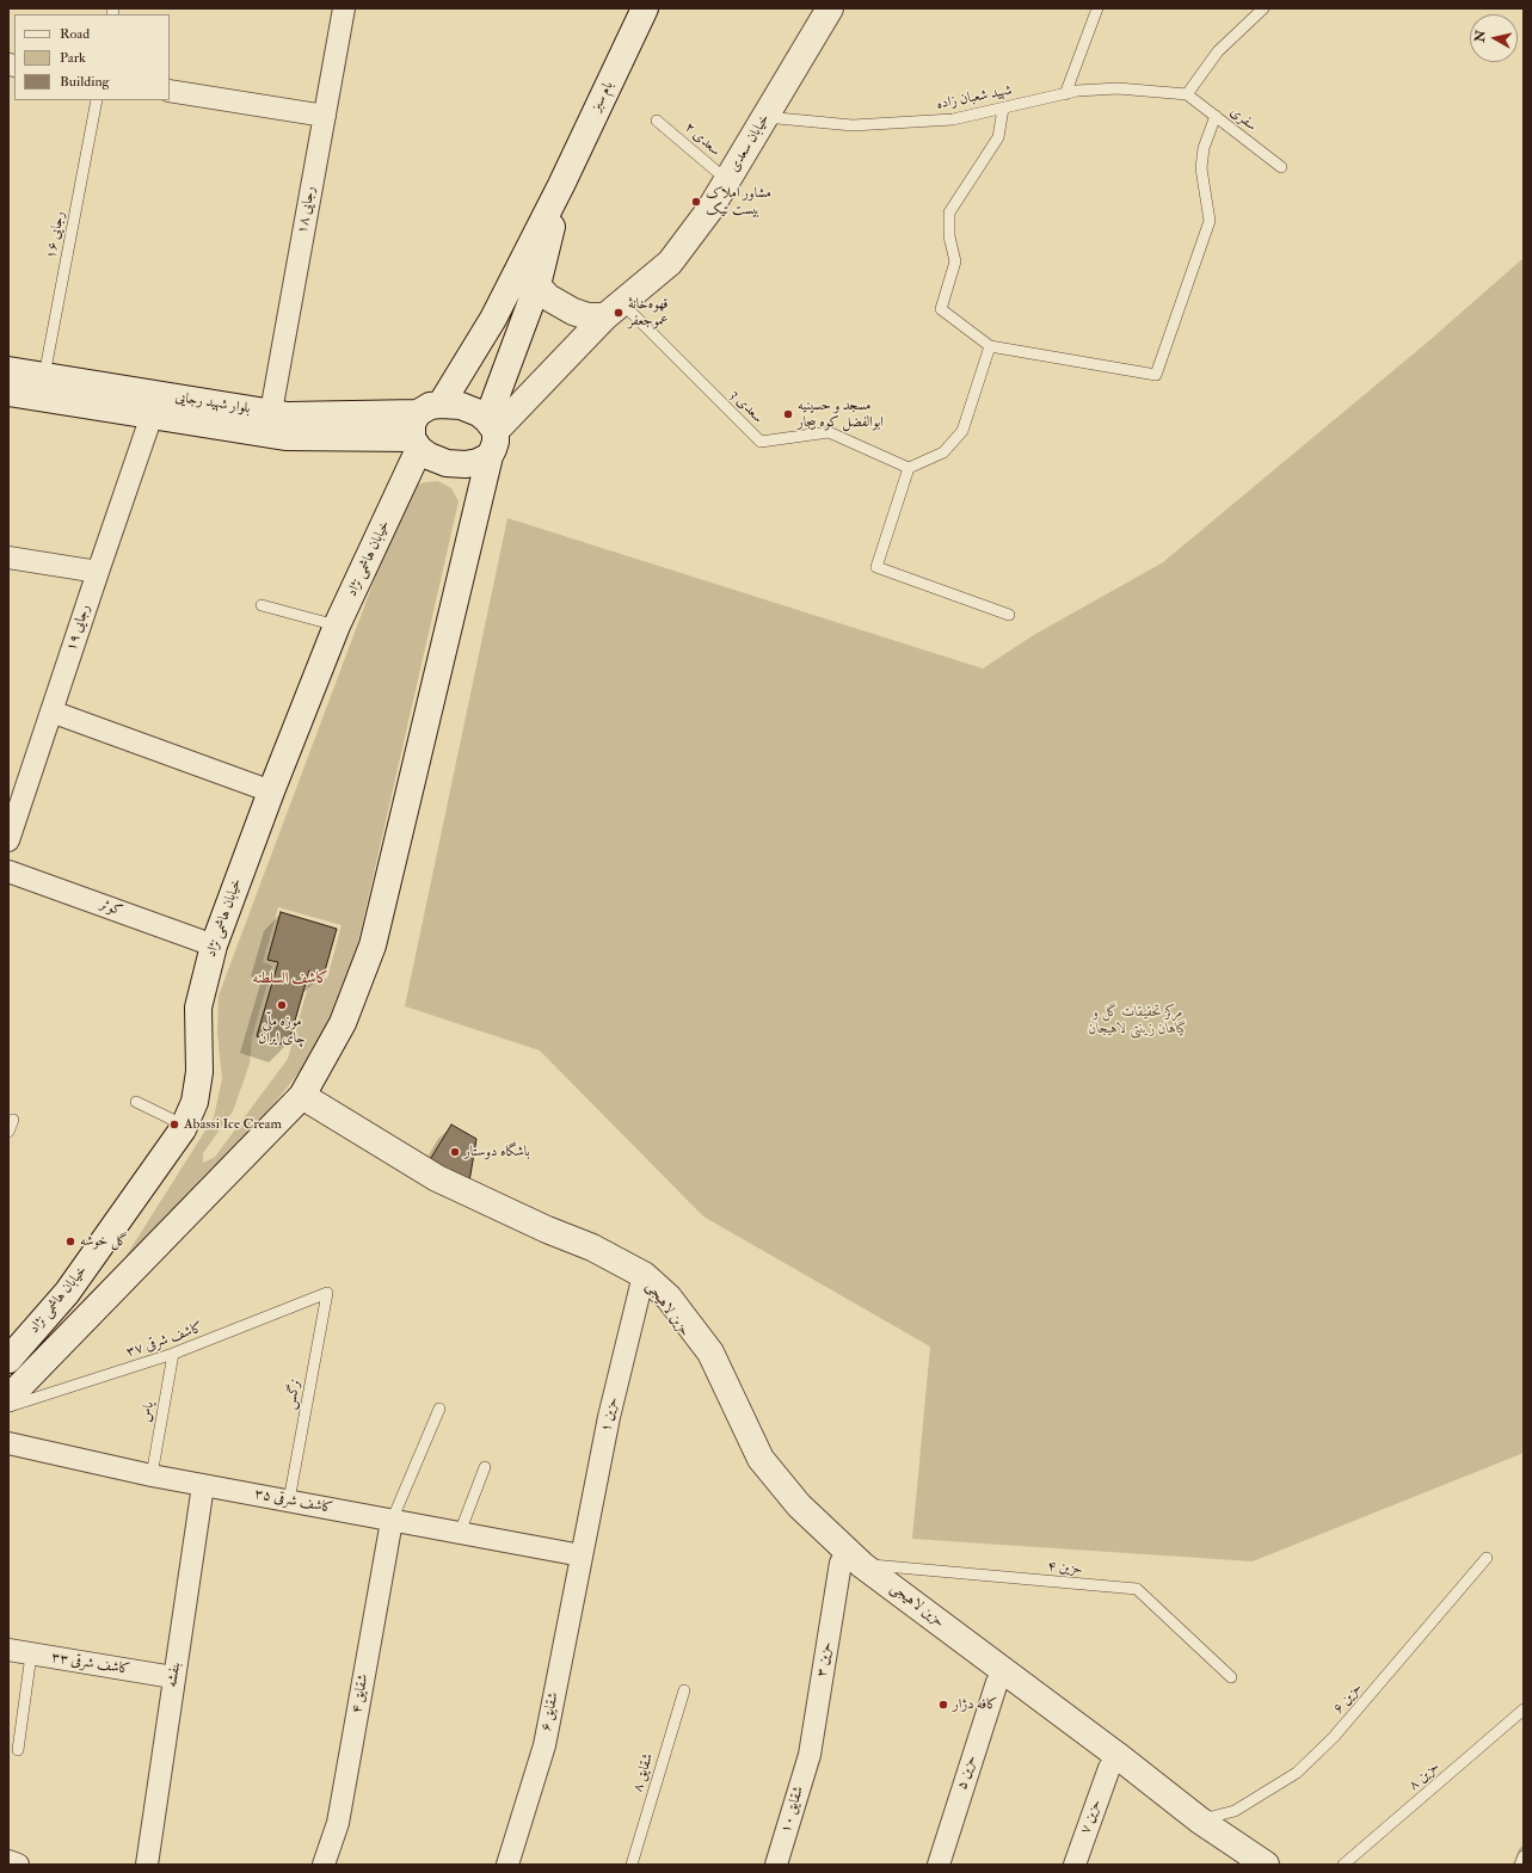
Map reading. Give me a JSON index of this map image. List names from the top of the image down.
{
  "streets": {
    "main road": [
      "بام سبز",
      "خیابان سعدی",
      "بلوار شهید رجایی",
      "خیابان هاشمی نژاد",
      "حزین لاهیجی"
    ],
    "street": [
      "رجایی ۱۸",
      "رجایی ۱۹",
      "کوثر",
      "حزین ۱",
      "کاشف شرقی ۳۵",
      "حزین ۳",
      "کاشف شرقی ۳۳",
      "بنفشه",
      "شقایق ۴",
      "شقایق ۶",
      "حزین ۵",
      "شقایق ۱۰",
      "حزین ۷"
    ],
    "lane": [
      "شهید شعبان زاده",
      "سفری",
      "سعدی ۲",
      "رجایی ۱۶",
      "سعدی 3",
      "کاشف شرقی ۳۷",
      "نرگس",
      "یاس",
      "حزین ۴",
      "حزین ۶",
      "شقایق ۸",
      "حزین ۸"
    ]
  },
  "crossings": [
    ["شهید شعبان زاده", "سفری"],
    ["شهید شعبان زاده", "خیابان سعدی"],
    ["سعدی ۲", "خیابان سعدی"],
    ["خیابان سعدی", "بلوار شهید رجایی"],
    ["خیابان سعدی", "سعدی 3"],
    ["خیابان سعدی", "خیابان هاشمی نژاد"],
    ["رجایی ۱۸", "بلوار شهید رجایی"],
    ["رجایی ۱۶", "بلوار شهید رجایی"],
    ["بلوار شهید رجایی", "خیابان هاشمی نژاد"],
    ["بلوار شهید رجایی", "رجایی ۱۹"],
    ["خیابان هاشمی نژاد", "کوثر"],
    ["حزین لاهیجی", "حزین ۱"],
    ["حزین لاهیجی", "حزین ۴"],
    ["حزین لاهیجی", "حزین ۳"],
    ["حزین لاهیجی", "حزین ۶"],
    ["حزین لاهیجی", "حزین ۵"],
    ["حزین لاهیجی", "حزین ۷"],
    ["کاشف شرقی ۳۷", "نرگس"],
    ["کاشف شرقی ۳۷", "یاس"],
    ["نرگس", "کاشف شرقی ۳۵"],
    ["یاس", "کاشف شرقی ۳۵"],
    ["حزین ۱", "کاشف شرقی ۳۵"],
    ["حزین ۱", "شقایق ۶"],
    ["کاشف شرقی ۳۵", "بنفشه"],
    ["کاشف شرقی ۳۵", "شقایق ۴"],
    ["کاشف شرقی ۳۵", "شقایق ۶"],
    ["حزین ۴", "حزین ۳"],
    ["حزین ۳", "شقایق ۱۰"],
    ["کاشف شرقی ۳۳", "بنفشه"]
  ],
  "districts": ["کاشف السلطنه"],
  "parks": ["مرکز تحقیقات گل و گیاهان زینتی لاهیجان"],
  "places": [
    "مشاور املاک بیست تیک",
    "قهوه‌خانهٔ عموجعفر",
    "مسجد و حسینیه ابوالفضل کوه بیجار",
    "موزه ملّی چای ایران",
    "Abassi Ice Cream",
    "باشگاه دوستار",
    "گل خوشه",
    "کافه دژار"
  ],
  "legend": ["Road", "Park", "Building"],
  "north": "left"
}
